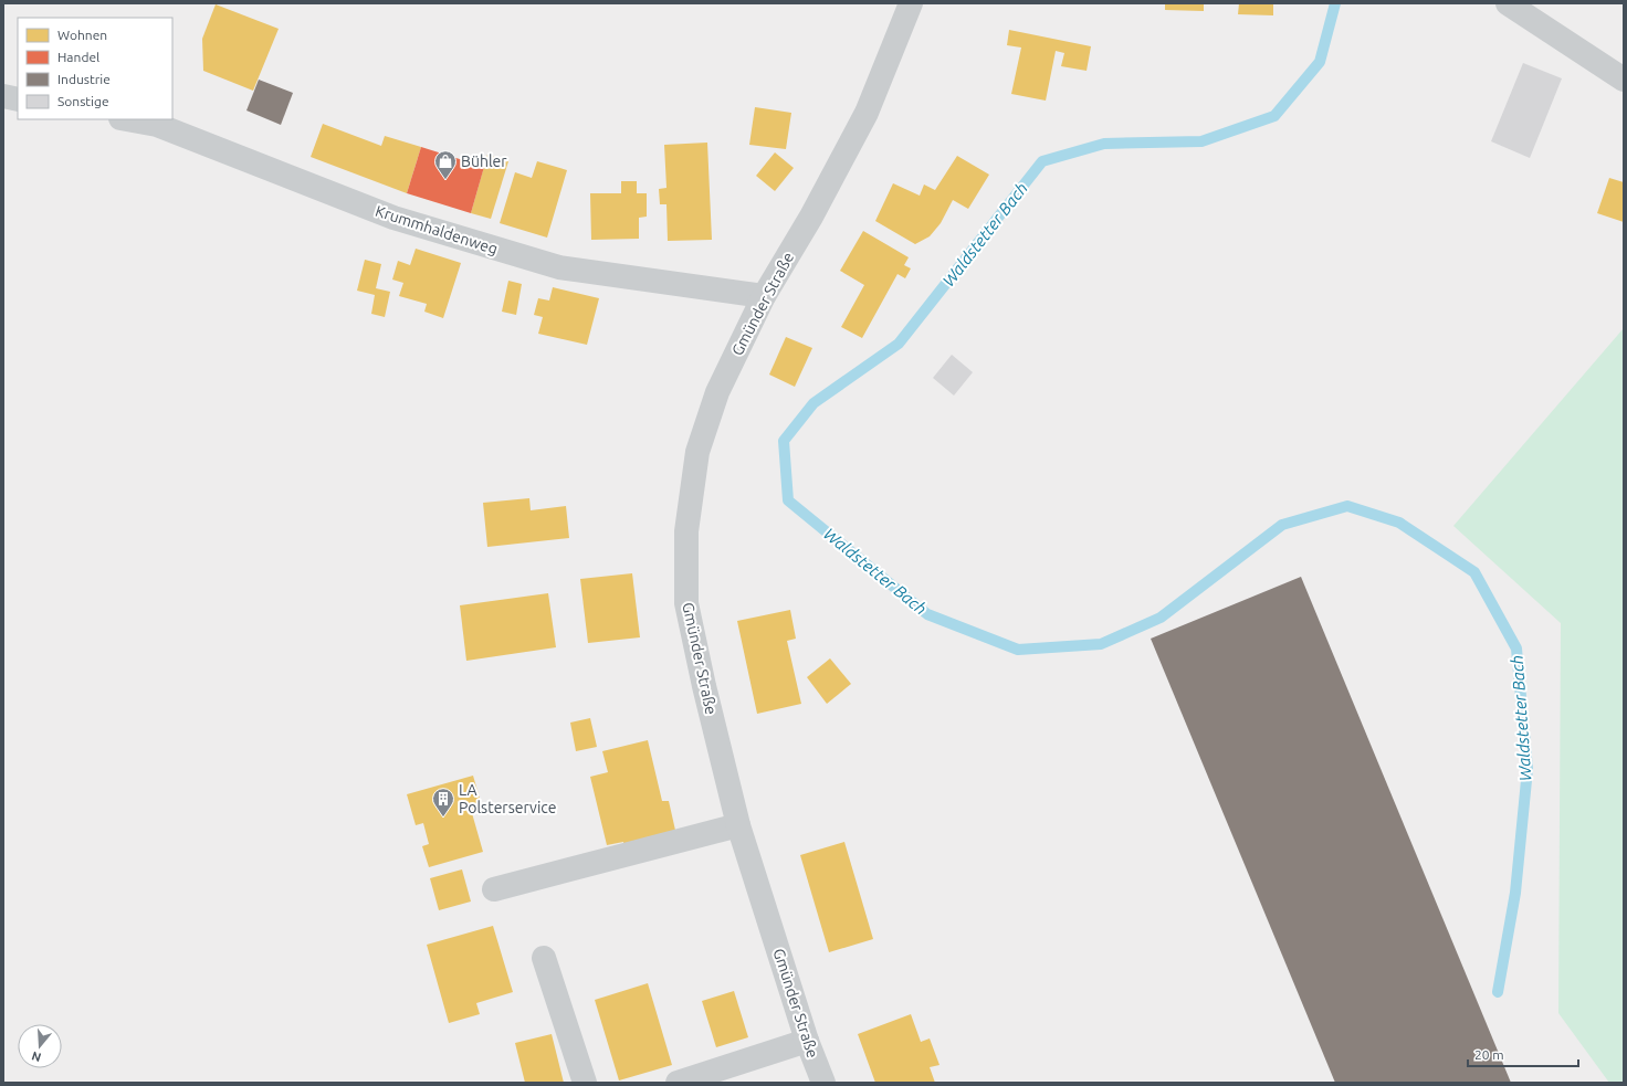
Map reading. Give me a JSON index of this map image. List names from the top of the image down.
{
  "streets": {
    "street": ["Krummhaldenweg", "Gmünder Straße"]
  },
  "crossings": [
    ["Krummhaldenweg", "Gmünder Straße"]
  ],
  "water": ["Waldstetter Bach"],
  "places": {
    "shop": ["Bühler"],
    "building": ["LA Polsterservice"]
  },
  "legend": [
    "Wohnen",
    "Handel",
    "Industrie",
    "Sonstige"
  ],
  "scale_bar": "20 m",
  "north": "bottom"
}
